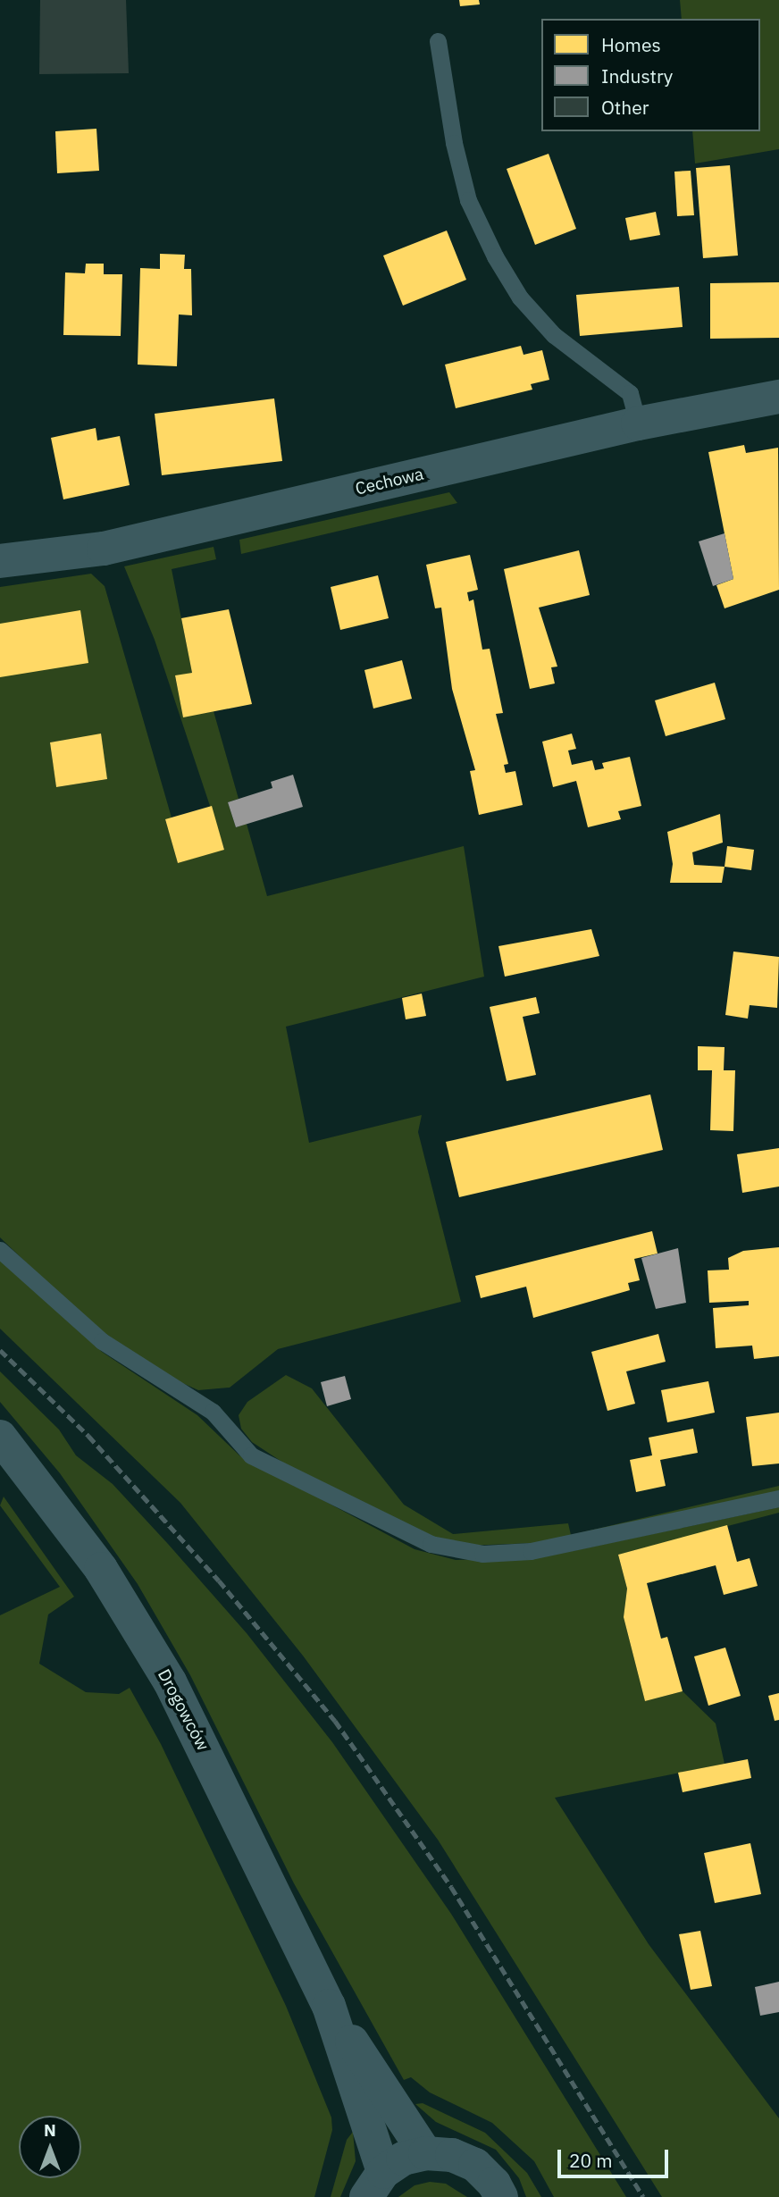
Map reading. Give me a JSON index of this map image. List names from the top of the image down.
{
  "streets": {
    "street": ["Cechowa", "Drogowców"]
  },
  "legend": ["Homes", "Industry", "Other"],
  "scale_bar": "20 m",
  "north": "top"
}
